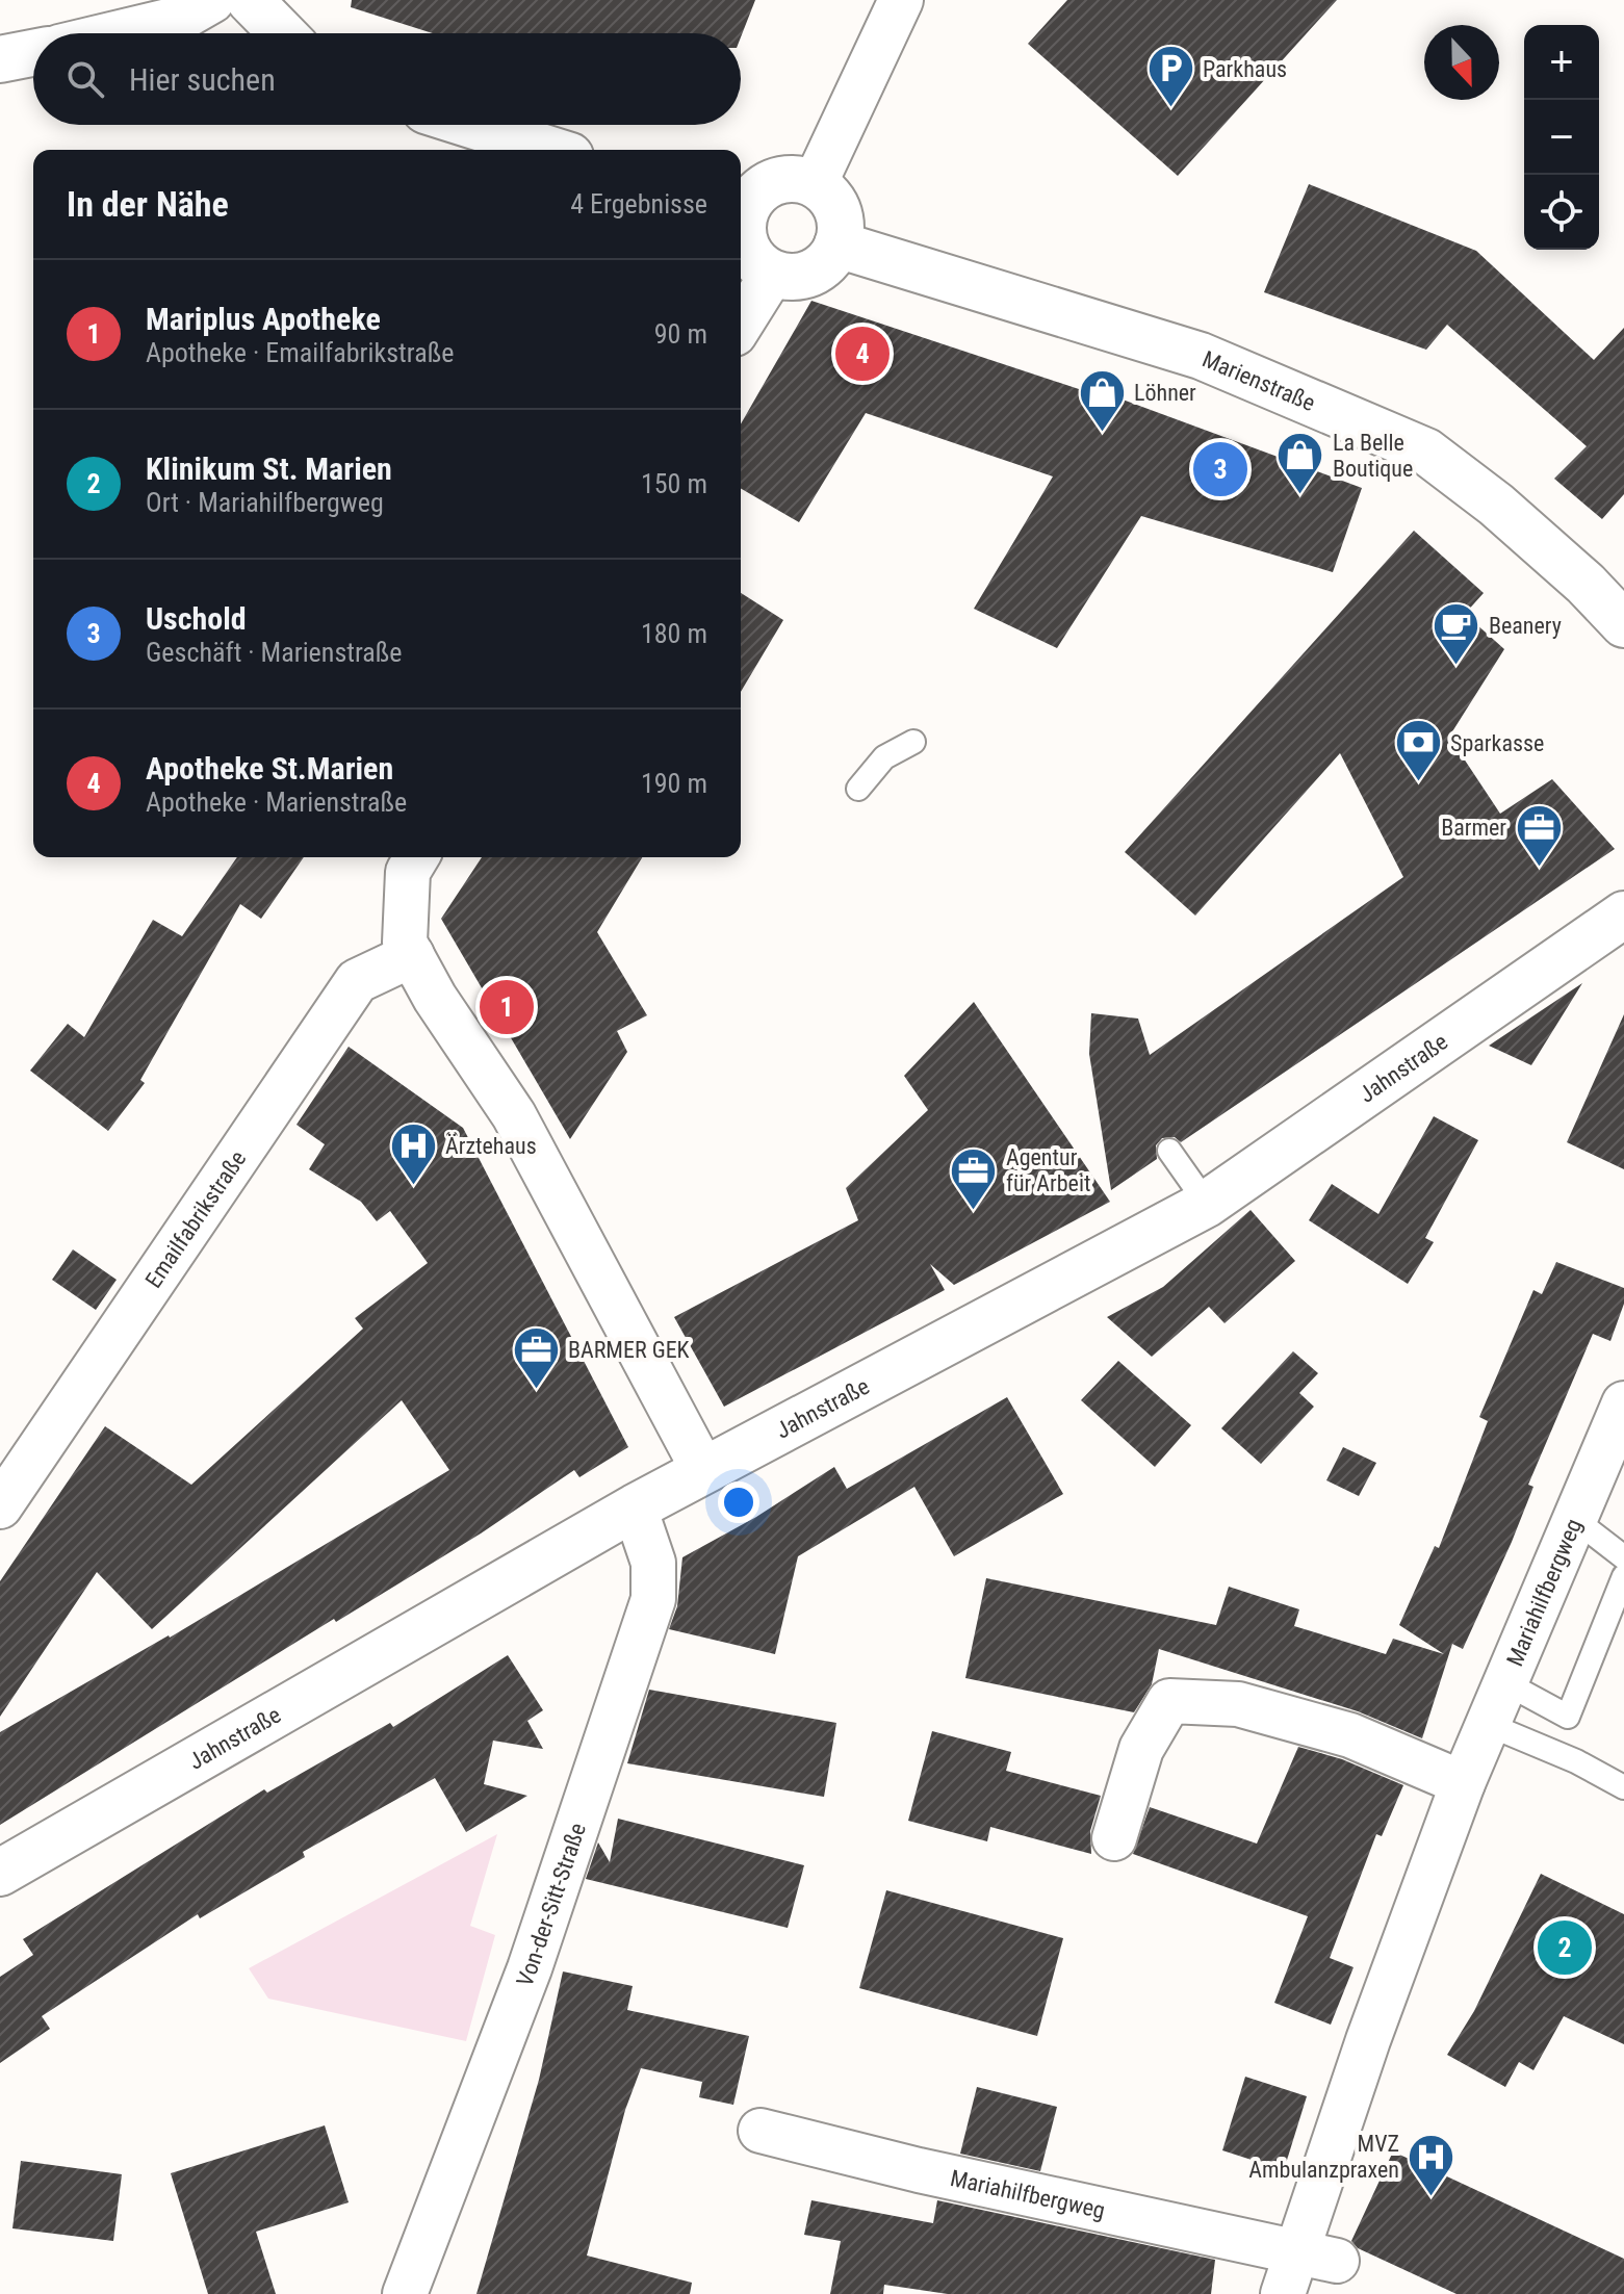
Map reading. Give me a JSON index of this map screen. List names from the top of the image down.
{
  "streets": {
    "street": [
      "Marienstraße",
      "Jahnstraße",
      "Emailfabrikstraße",
      "Mariahilfbergweg",
      "Von-der-Sitt-Straße"
    ]
  },
  "crossings": [
    ["Jahnstraße", "Von-der-Sitt-Straße"]
  ],
  "places": {
    "parking": ["Parkhaus"],
    "shop": ["Löhner", "La Belle Boutique"],
    "cafe": ["Beanery"],
    "bank": ["Sparkasse"],
    "office": ["Barmer", "Agentur für Arbeit", "BARMER GEK"],
    "hospital": ["Ärztehaus", "MVZ Ambulanzpraxen"]
  },
  "north": "bottom",
  "page": {
    "map_buttons": ["+", "−"],
    "search": "Hier suchen",
    "heading": ["In der Nähe", "4 Ergebnisse"],
    "list": [
      {
        "mark": "1",
        "name": "Mariplus Apotheke",
        "note": "Apotheke · Emailfabrikstraße",
        "value": "90 m"
      },
      {
        "mark": "2",
        "name": "Klinikum St. Marien",
        "note": "Ort · Mariahilfbergweg",
        "value": "150 m"
      },
      {
        "mark": "3",
        "name": "Uschold",
        "note": "Geschäft · Marienstraße",
        "value": "180 m"
      },
      {
        "mark": "4",
        "name": "Apotheke St.Marien",
        "note": "Apotheke · Marienstraße",
        "value": "190 m"
      }
    ],
    "pins": [
      "4",
      "3",
      "1",
      "2"
    ]
  }
}
